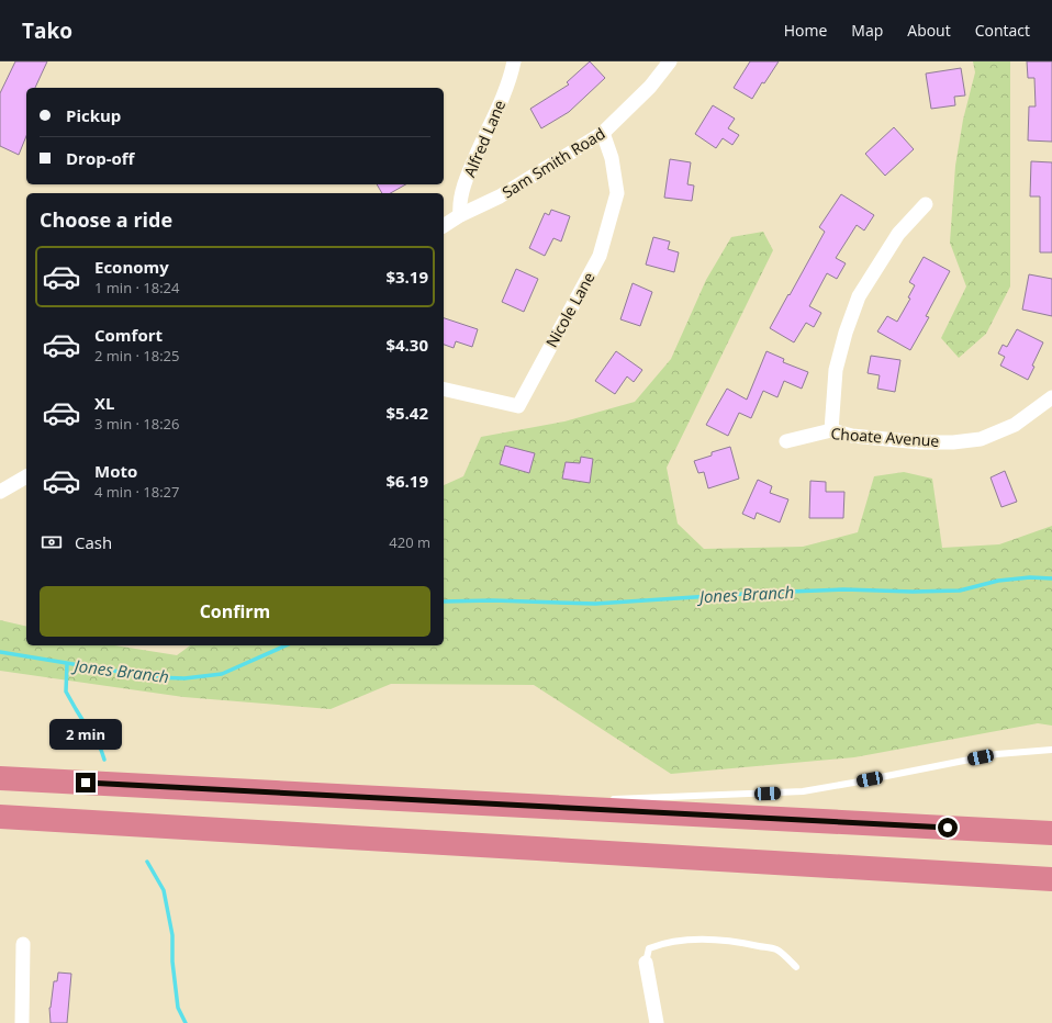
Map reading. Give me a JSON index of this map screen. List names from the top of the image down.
{
  "streets": {
    "street": [
      "Alfred Lane",
      "Sam Smith Road",
      "Nicole Lane",
      "Choate Avenue"
    ]
  },
  "crossings": [
    ["Alfred Lane", "Sam Smith Road"],
    ["Sam Smith Road", "Nicole Lane"]
  ],
  "water": ["Jones Branch"],
  "page": {
    "header": "Tako",
    "nav": [
      "Home",
      "Map",
      "About",
      "Contact"
    ],
    "banner": ["Pickup", "Drop-off"],
    "heading": "Choose a ride",
    "list": [
      {
        "name": "Economy",
        "note": "1 min · 18:24",
        "value": "$3.19"
      },
      {
        "name": "Comfort",
        "note": "2 min · 18:25",
        "value": "$4.30"
      },
      {
        "name": "XL",
        "note": "3 min · 18:26",
        "value": "$5.42"
      },
      {
        "name": "Moto",
        "note": "4 min · 18:27",
        "value": "$6.19"
      }
    ],
    "pay": ["Cash", "420 m"],
    "buttons": "Confirm",
    "bubble": "2 min"
  }
}
